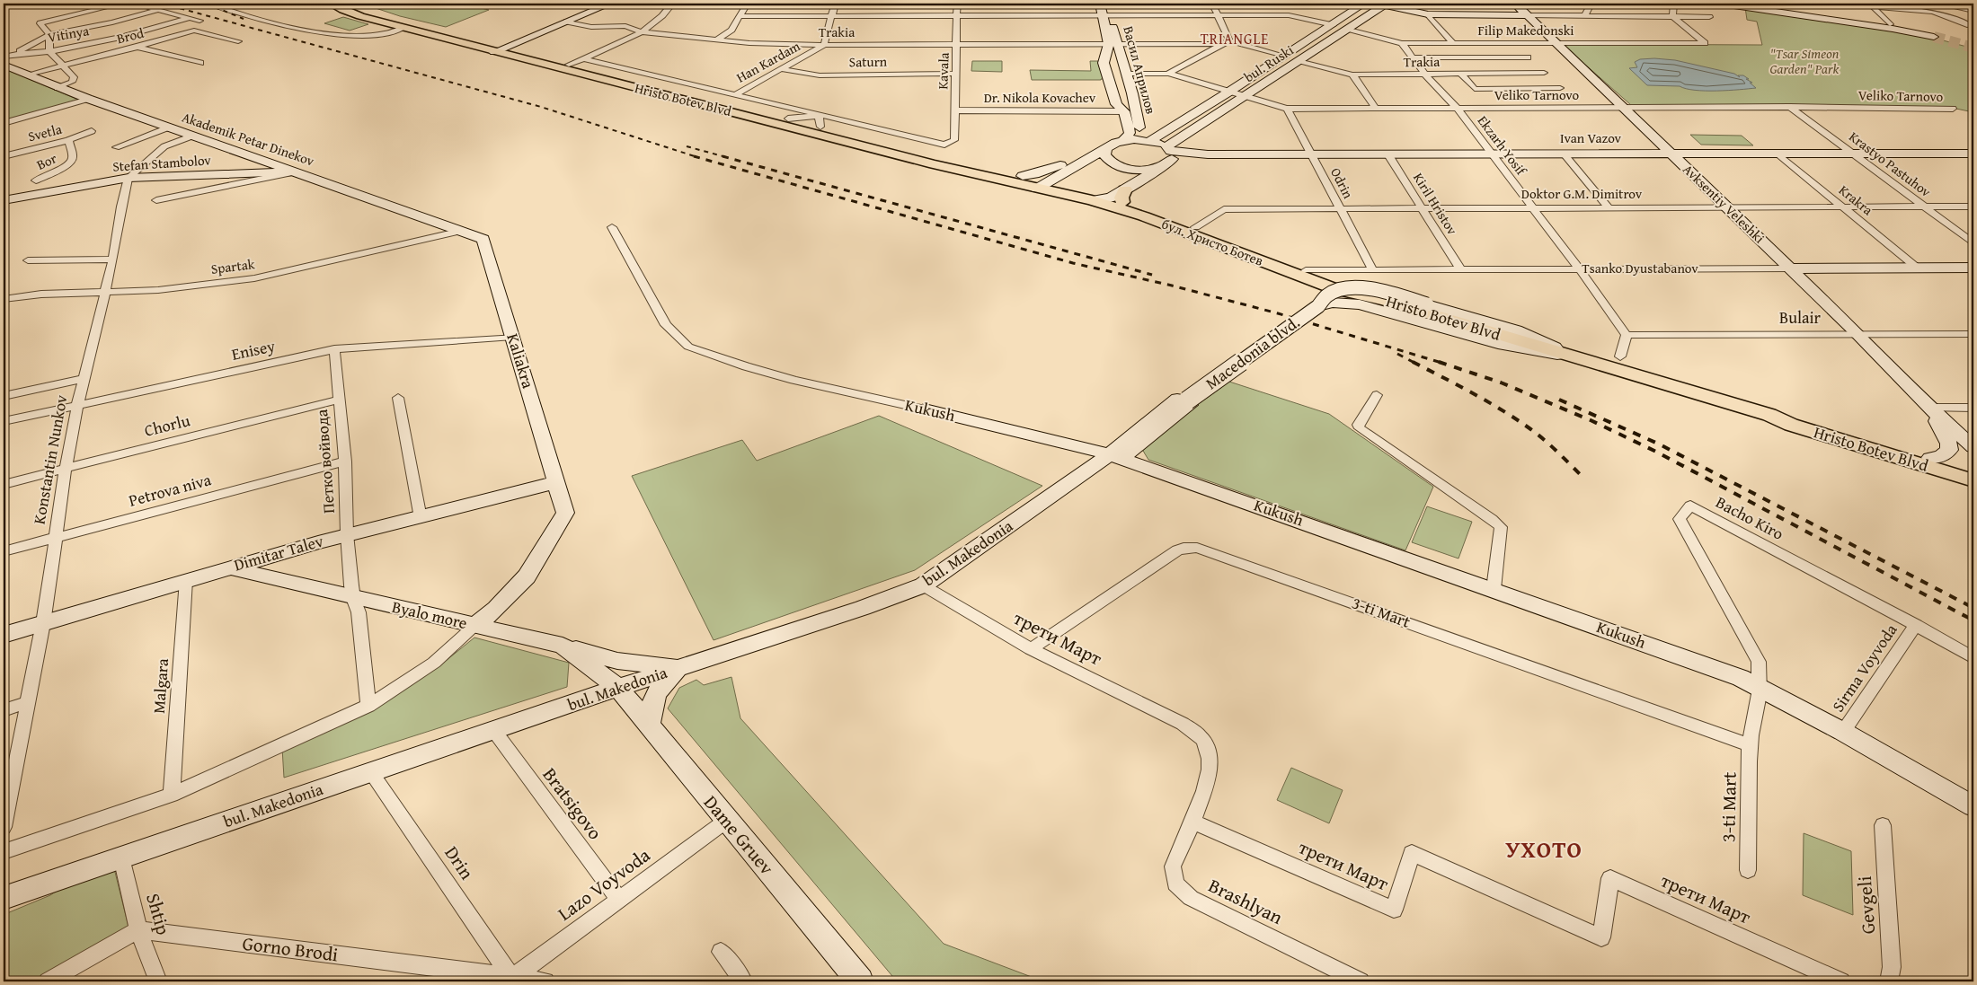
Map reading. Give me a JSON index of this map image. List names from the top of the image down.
{
  "streets": {
    "main road": ["Hristo Botev Blvd", "бул. Христо Ботев"],
    "street": [
      "Filip Makedonski",
      "Trakia",
      "Vitinya",
      "Brod",
      "Han Kardam",
      "Saturn",
      "bul. Ruski",
      "Васил Априлов",
      "Kavala",
      "Veliko Tarnovo",
      "Dr. Nikola Kovachev",
      "Svetla",
      "Ivan Vazov",
      "Akademik Petar Dinekov",
      "Ekzarh Yosif",
      "Bor",
      "Stefan Stambolov",
      "Krastyo Pastuhov",
      "Odrin",
      "Doktor G.M. Dimitrov",
      "Krakra",
      "Kiril Hristov",
      "Avksentiy Veleshki",
      "Spartak",
      "Tsanko Dyustabanov",
      "Bulair",
      "Enisey",
      "Macedonia blvd.",
      "Kaliakra",
      "Kukush",
      "Chorlu",
      "Konstantin Nunkov",
      "Петко войвода",
      "Petrova niva",
      "Bacho Kiro",
      "Dimitar Talev",
      "bul. Makedonia",
      "3-ti Mart",
      "Byalo more",
      "трети Март",
      "Sirma Voyvoda",
      "Malgara",
      "Bratsigovo",
      "Dame Gruev",
      "Drin",
      "Lazo Voyvoda",
      "Brashlyan",
      "Gevgeli",
      "Shtip",
      "Gorno Brodi"
    ]
  },
  "crossings": [
    ["Filip Makedonski", "bul. Ruski"],
    ["Filip Makedonski", "Ekzarh Yosif"],
    ["Filip Makedonski", "Avksentiy Veleshki"],
    ["Trakia", "Han Kardam"],
    ["Trakia", "bul. Ruski"],
    ["Trakia", "Васил Априлов"],
    ["Trakia", "Kavala"],
    ["Trakia", "Ekzarh Yosif"],
    ["Brod", "Akademik Petar Dinekov"],
    ["Han Kardam", "Saturn"],
    ["Han Kardam", "Hristo Botev Blvd"],
    ["Saturn", "Kavala"],
    ["bul. Ruski", "Васил Априлов"],
    ["bul. Ruski", "Veliko Tarnovo"],
    ["bul. Ruski", "Hristo Botev Blvd"],
    ["bul. Ruski", "Ivan Vazov"],
    ["Васил Априлов", "Veliko Tarnovo"],
    ["Васил Априлов", "Dr. Nikola Kovachev"],
    ["Kavala", "Dr. Nikola Kovachev"],
    ["Kavala", "Hristo Botev Blvd"],
    ["Veliko Tarnovo", "Ekzarh Yosif"],
    ["Veliko Tarnovo", "Krastyo Pastuhov"],
    ["Veliko Tarnovo", "Odrin"],
    ["Veliko Tarnovo", "Avksentiy Veleshki"],
    ["Hristo Botev Blvd", "Doktor G.M. Dimitrov"],
    ["Hristo Botev Blvd", "Avksentiy Veleshki"],
    ["Hristo Botev Blvd", "бул. Христо Ботев"],
    ["Hristo Botev Blvd", "Tsanko Dyustabanov"],
    ["Hristo Botev Blvd", "Macedonia blvd."],
    ["Svetla", "Bor"],
    ["Ivan Vazov", "Ekzarh Yosif"],
    ["Ivan Vazov", "Krastyo Pastuhov"],
    ["Ivan Vazov", "Odrin"],
    ["Ivan Vazov", "Krakra"],
    ["Ivan Vazov", "Kiril Hristov"],
    ["Ivan Vazov", "Avksentiy Veleshki"],
    ["Akademik Petar Dinekov", "Stefan Stambolov"],
    ["Akademik Petar Dinekov", "Spartak"],
    ["Akademik Petar Dinekov", "Kaliakra"],
    ["Ekzarh Yosif", "Doktor G.M. Dimitrov"],
    ["Ekzarh Yosif", "Tsanko Dyustabanov"],
    ["Ekzarh Yosif", "Bulair"],
    ["Stefan Stambolov", "Konstantin Nunkov"],
    ["Krastyo Pastuhov", "Doktor G.M. Dimitrov"],
    ["Odrin", "Doktor G.M. Dimitrov"],
    ["Odrin", "Tsanko Dyustabanov"],
    ["Doktor G.M. Dimitrov", "Krakra"],
    ["Doktor G.M. Dimitrov", "Kiril Hristov"],
    ["Doktor G.M. Dimitrov", "Avksentiy Veleshki"],
    ["Krakra", "Tsanko Dyustabanov"],
    ["Kiril Hristov", "Tsanko Dyustabanov"],
    ["Avksentiy Veleshki", "Tsanko Dyustabanov"],
    ["Avksentiy Veleshki", "Bulair"],
    ["Spartak", "Konstantin Nunkov"],
    ["Enisey", "Kaliakra"],
    ["Enisey", "Konstantin Nunkov"],
    ["Enisey", "Петко войвода"],
    ["Macedonia blvd.", "Kukush"],
    ["Macedonia blvd.", "bul. Makedonia"],
    ["Kaliakra", "Dimitar Talev"],
    ["Kaliakra", "Byalo more"],
    ["Kukush", "Bacho Kiro"],
    ["Kukush", "bul. Makedonia"],
    ["Kukush", "3-ti Mart"],
    ["Kukush", "Sirma Voyvoda"],
    ["Chorlu", "Konstantin Nunkov"],
    ["Chorlu", "Петко войвода"],
    ["Konstantin Nunkov", "Petrova niva"],
    ["Konstantin Nunkov", "Dimitar Talev"],
    ["Петко войвода", "Petrova niva"],
    ["Петко войвода", "Dimitar Talev"],
    ["Петко войвода", "Byalo more"],
    ["Bacho Kiro", "3-ti Mart"],
    ["Bacho Kiro", "Sirma Voyvoda"],
    ["Dimitar Talev", "Byalo more"],
    ["Dimitar Talev", "Malgara"],
    ["bul. Makedonia", "Byalo more"],
    ["bul. Makedonia", "трети Март"],
    ["bul. Makedonia", "Bratsigovo"],
    ["bul. Makedonia", "Dame Gruev"],
    ["bul. Makedonia", "Drin"],
    ["bul. Makedonia", "Shtip"],
    ["3-ti Mart", "трети Март"],
    ["Byalo more", "Dame Gruev"],
    ["трети Март", "Brashlyan"],
    ["Bratsigovo", "Lazo Voyvoda"],
    ["Dame Gruev", "Lazo Voyvoda"],
    ["Drin", "Lazo Voyvoda"],
    ["Drin", "Gorno Brodi"],
    ["Lazo Voyvoda", "Gorno Brodi"],
    ["Shtip", "Gorno Brodi"]
  ],
  "districts": ["TRIANGLE", "УХОТО"],
  "parks": ["\"Tsar Simeon Garden\" Park"]
}
